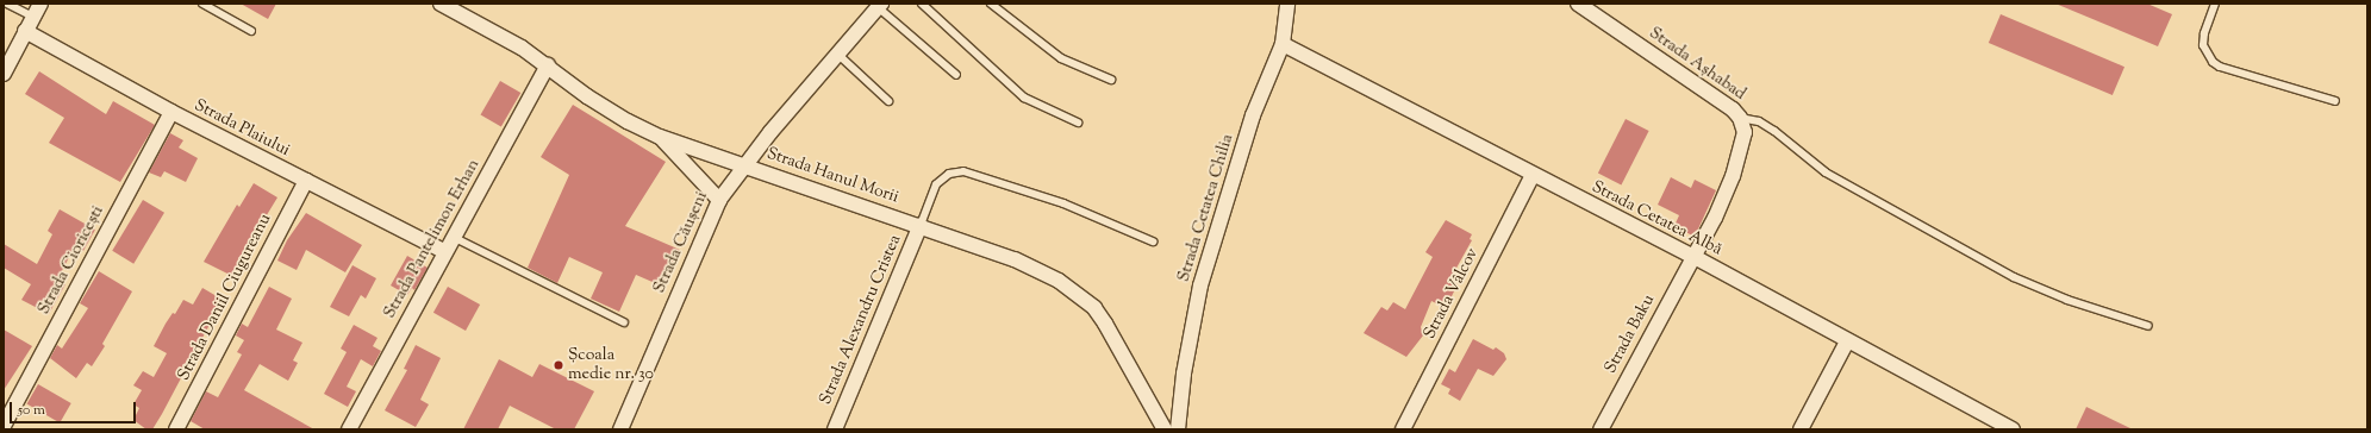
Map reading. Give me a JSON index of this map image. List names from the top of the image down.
{
  "streets": {
    "street": [
      "Strada Așhabad",
      "Strada Plaiului",
      "Strada Hanul Morii",
      "Strada Cetatea Chilia",
      "Strada Cetatea Albă",
      "Strada Pantelimon Erhan",
      "Strada Căușeni",
      "Strada Cioricești",
      "Strada Vâlcov",
      "Strada Daniil Ciugureanu",
      "Strada Alexandru Cristea",
      "Strada Baku"
    ]
  },
  "crossings": [
    ["Strada Așhabad", "Strada Cetatea Albă"],
    ["Strada Așhabad", "Strada Baku"],
    ["Strada Plaiului", "Strada Pantelimon Erhan"],
    ["Strada Plaiului", "Strada Cioricești"],
    ["Strada Plaiului", "Strada Daniil Ciugureanu"],
    ["Strada Hanul Morii", "Strada Pantelimon Erhan"],
    ["Strada Hanul Morii", "Strada Căușeni"],
    ["Strada Hanul Morii", "Strada Alexandru Cristea"],
    ["Strada Cetatea Chilia", "Strada Cetatea Albă"],
    ["Strada Cetatea Albă", "Strada Vâlcov"],
    ["Strada Cetatea Albă", "Strada Baku"]
  ],
  "places": ["Şcoala medie nr. 30"],
  "scale_bar": "50 m"
}
